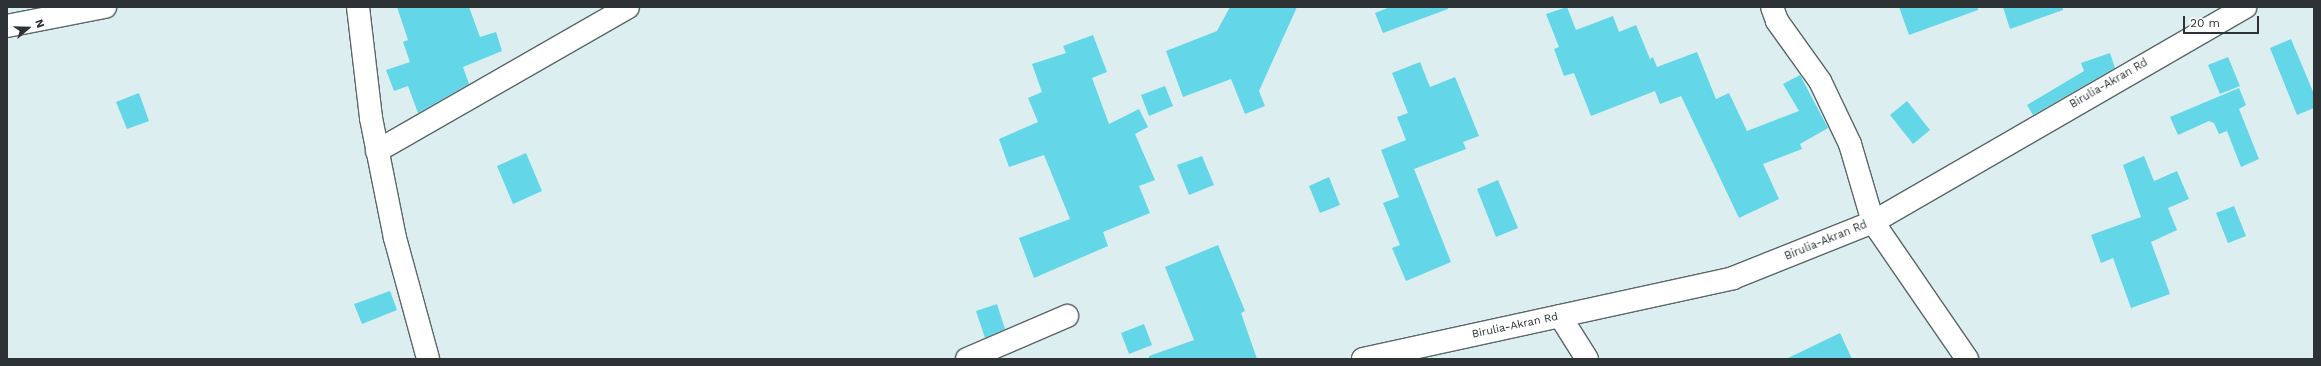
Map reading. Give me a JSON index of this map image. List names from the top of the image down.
{
  "streets": {
    "street": ["Birulia-Akran Rd"]
  },
  "scale_bar": "20 m",
  "north": "right"
}
